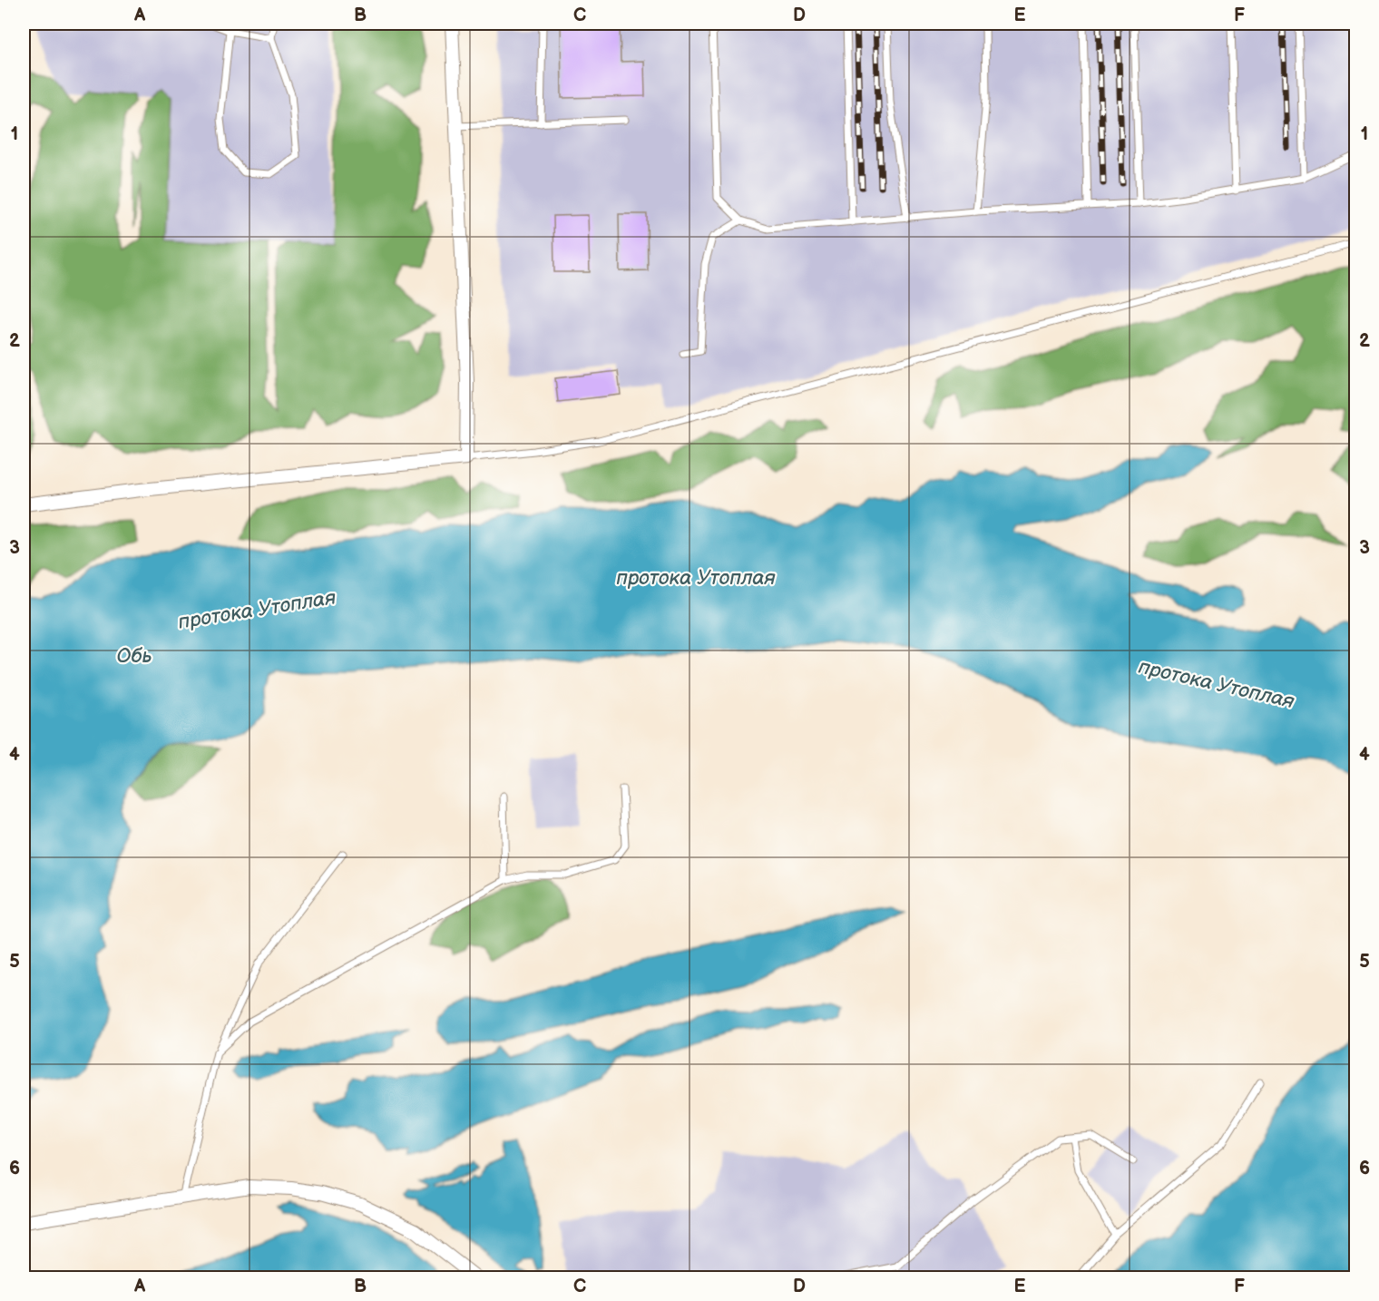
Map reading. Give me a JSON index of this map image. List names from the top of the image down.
{
  "water": ["протока Утоплая", "Обь"],
  "grid": {
    "columns": [
      "A",
      "B",
      "C",
      "D",
      "E",
      "F"
    ],
    "rows": [
      "1",
      "2",
      "3",
      "4",
      "5",
      "6"
    ]
  }
}
